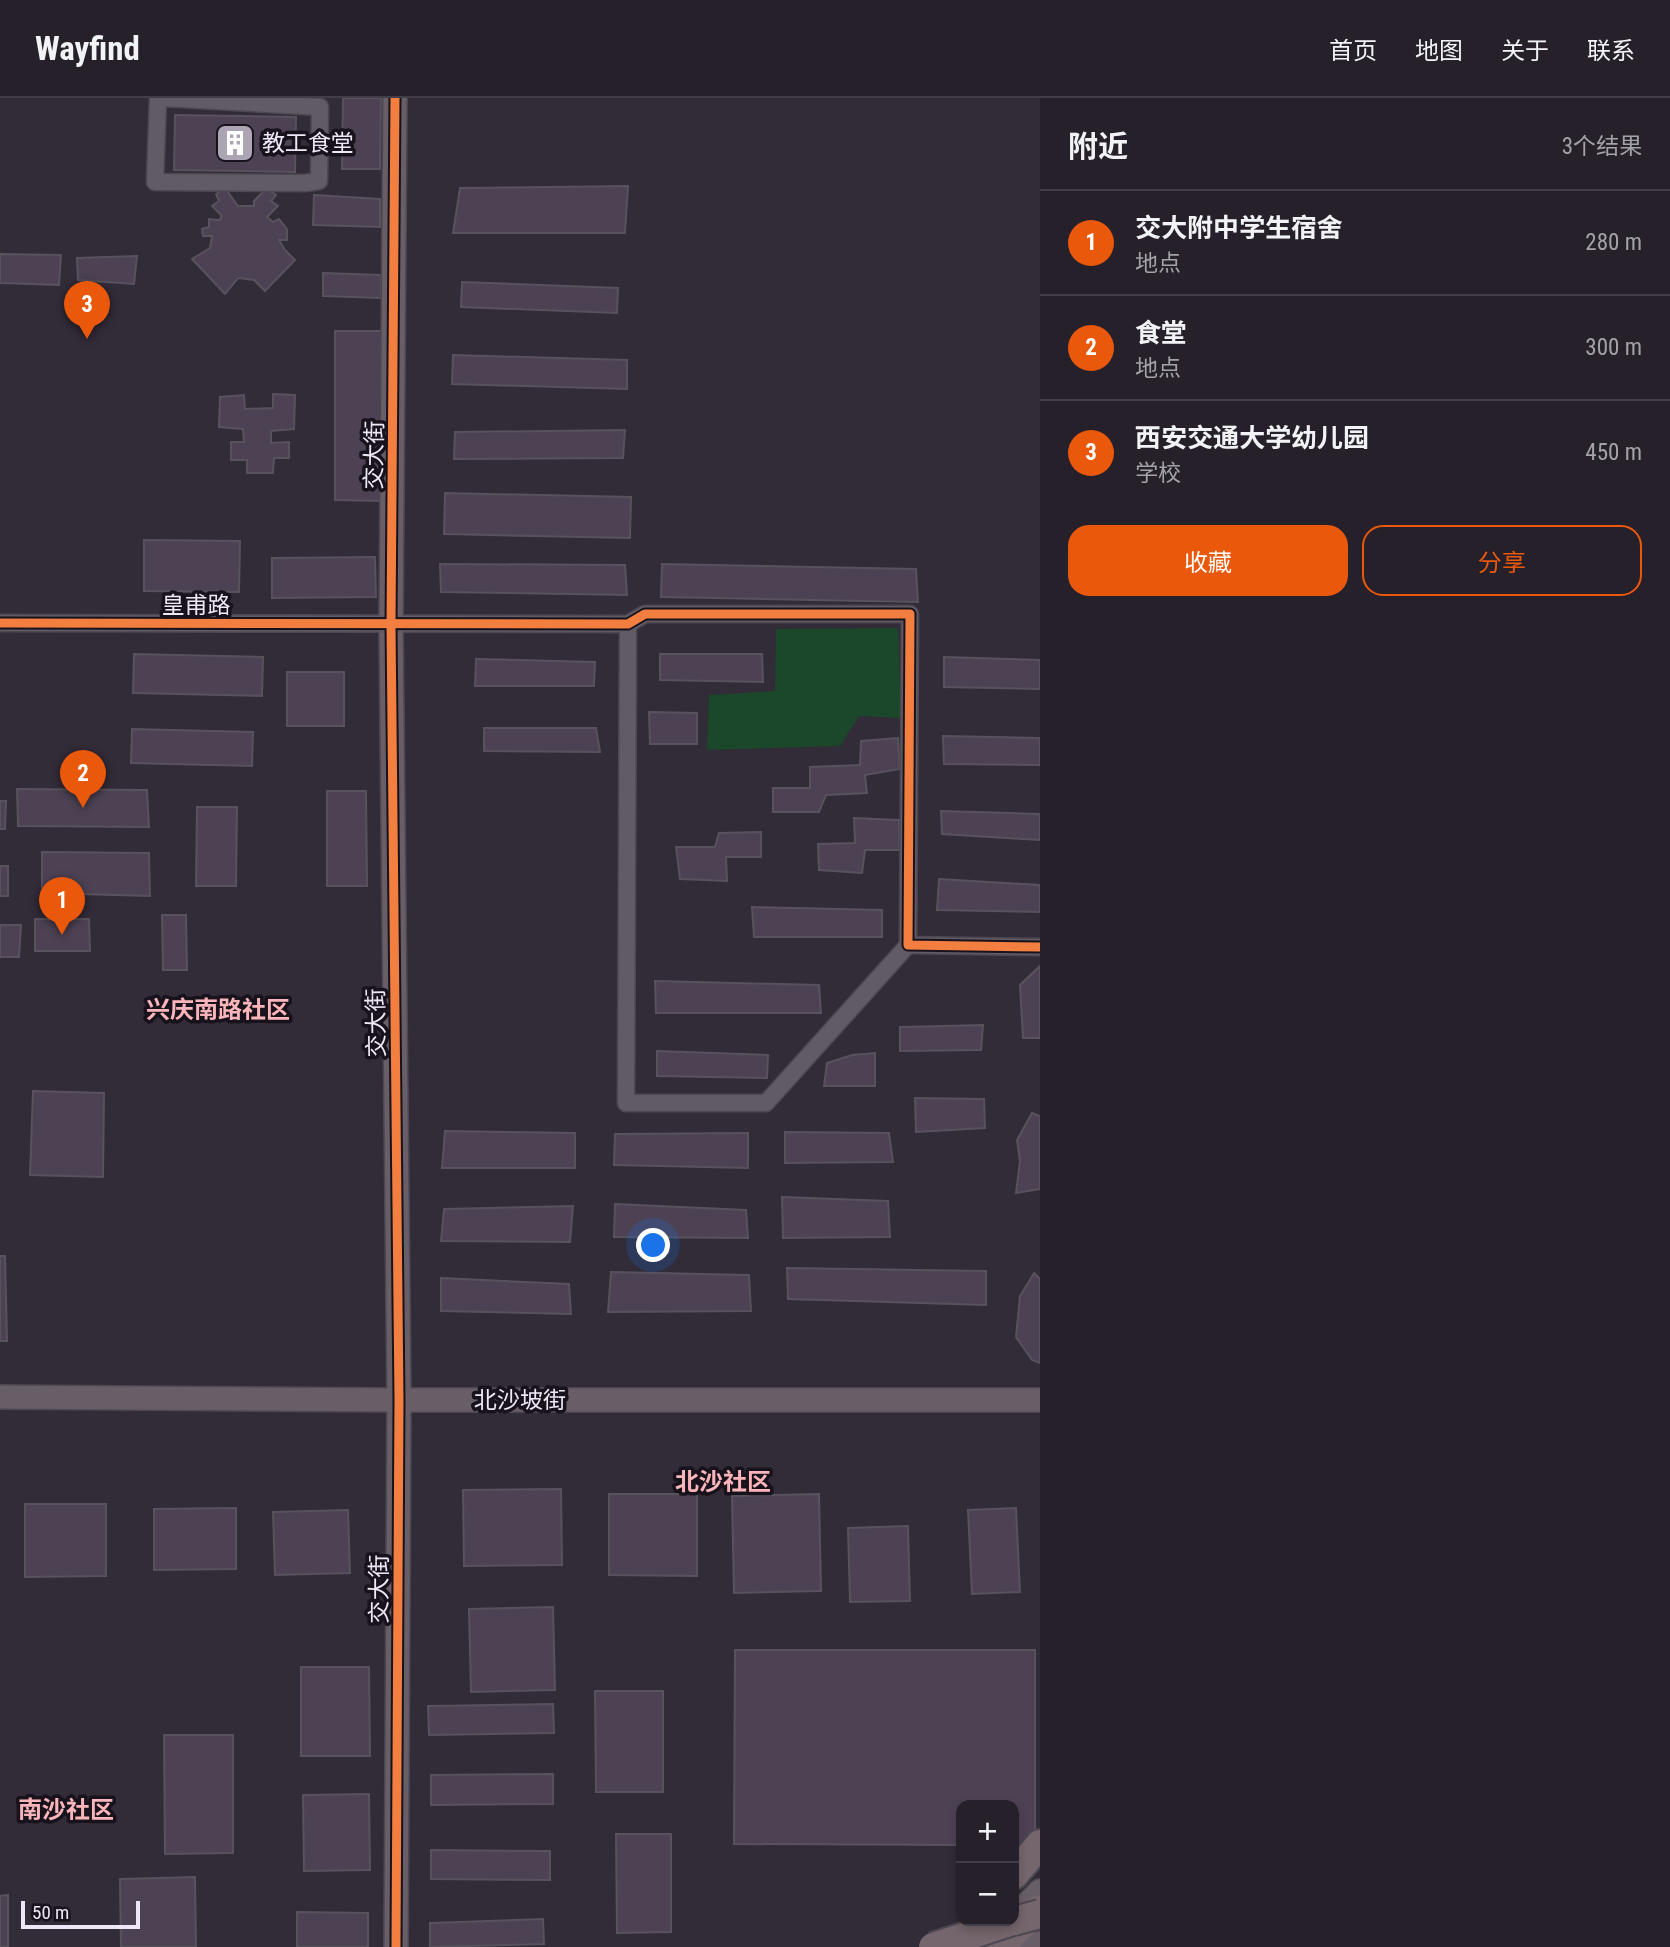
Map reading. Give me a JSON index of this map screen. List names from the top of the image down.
{
  "streets": {
    "street": ["交大街", "皇甫路", "北沙坡街"]
  },
  "crossings": [
    ["交大街", "皇甫路"],
    ["交大街", "北沙坡街"]
  ],
  "districts": ["兴庆南路社区", "北沙社区", "南沙社区"],
  "places": {
    "building": ["教工食堂"]
  },
  "scale_bar": "50 m",
  "page": {
    "header": "Wayfind",
    "nav": [
      "首页",
      "地图",
      "关于",
      "联系"
    ],
    "heading": ["附近", "3个结果"],
    "list": [
      {
        "mark": "1",
        "name": "交大附中学生宿舍",
        "note": "地点",
        "value": "280 m"
      },
      {
        "mark": "2",
        "name": "食堂",
        "note": "地点",
        "value": "300 m"
      },
      {
        "mark": "3",
        "name": "西安交通大学幼儿园",
        "note": "学校",
        "value": "450 m"
      }
    ],
    "pins": ["3", "2", "1"],
    "buttons": ["收藏", "分享"],
    "map_buttons": ["+", "−"],
    "scale": "50 m"
  }
}
